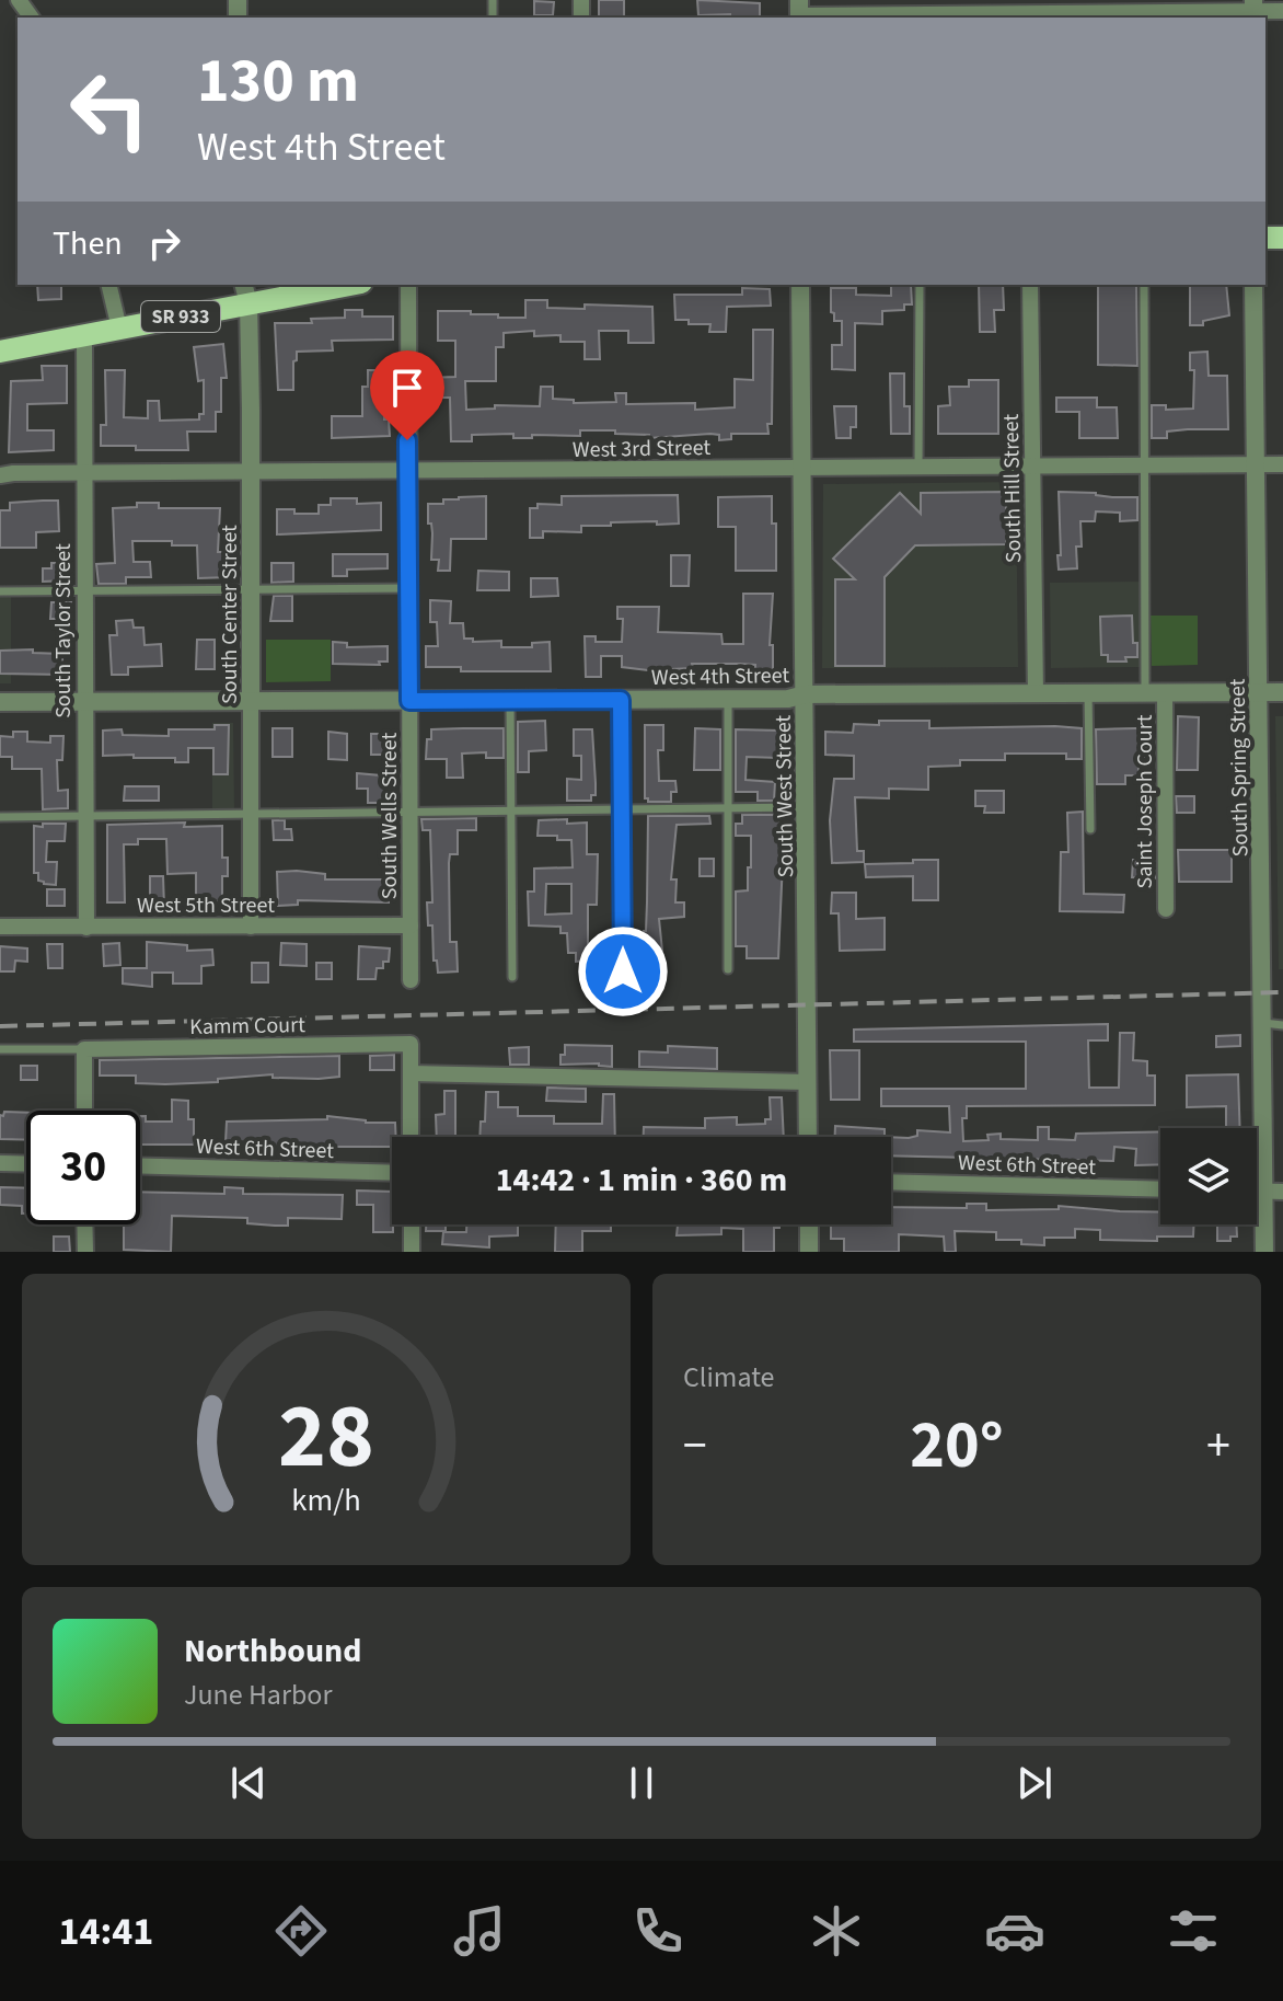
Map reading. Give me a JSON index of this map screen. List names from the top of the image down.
{
  "streets": {
    "main road": ["SR 933"],
    "street": [
      "West 3rd Street",
      "South Hill Street",
      "South Center Street",
      "South Taylor Street",
      "West 4th Street",
      "South Spring Street",
      "South West Street",
      "Saint Joseph Court",
      "South Wells Street",
      "West 5th Street",
      "Kamm Court",
      "West 6th Street"
    ]
  },
  "crossings": [
    ["SR 933", "South Center Street"],
    ["SR 933", "South Taylor Street"],
    ["West 3rd Street", "South Hill Street"],
    ["West 3rd Street", "South Center Street"],
    ["West 3rd Street", "South Taylor Street"],
    ["West 3rd Street", "South Spring Street"],
    ["West 3rd Street", "South West Street"],
    ["West 3rd Street", "South Wells Street"],
    ["South Hill Street", "West 4th Street"],
    ["South Center Street", "West 4th Street"],
    ["South Center Street", "West 5th Street"],
    ["South Taylor Street", "West 4th Street"],
    ["South Taylor Street", "West 5th Street"],
    ["West 4th Street", "South Spring Street"],
    ["West 4th Street", "South West Street"],
    ["West 4th Street", "Saint Joseph Court"],
    ["West 4th Street", "South Wells Street"],
    ["South Wells Street", "West 5th Street"]
  ],
  "page": {
    "turn": ["130 m", "West 4th Street"],
    "then": "Then",
    "limit": "30",
    "trip": "14:42 · 1 min · 360 m",
    "tile": "Climate",
    "heat": ["−", "20°", "+"],
    "song": ["Northbound", "June Harbor"],
    "tabs": "14:41",
    "gauge": ["28", "km/h"]
  }
}
